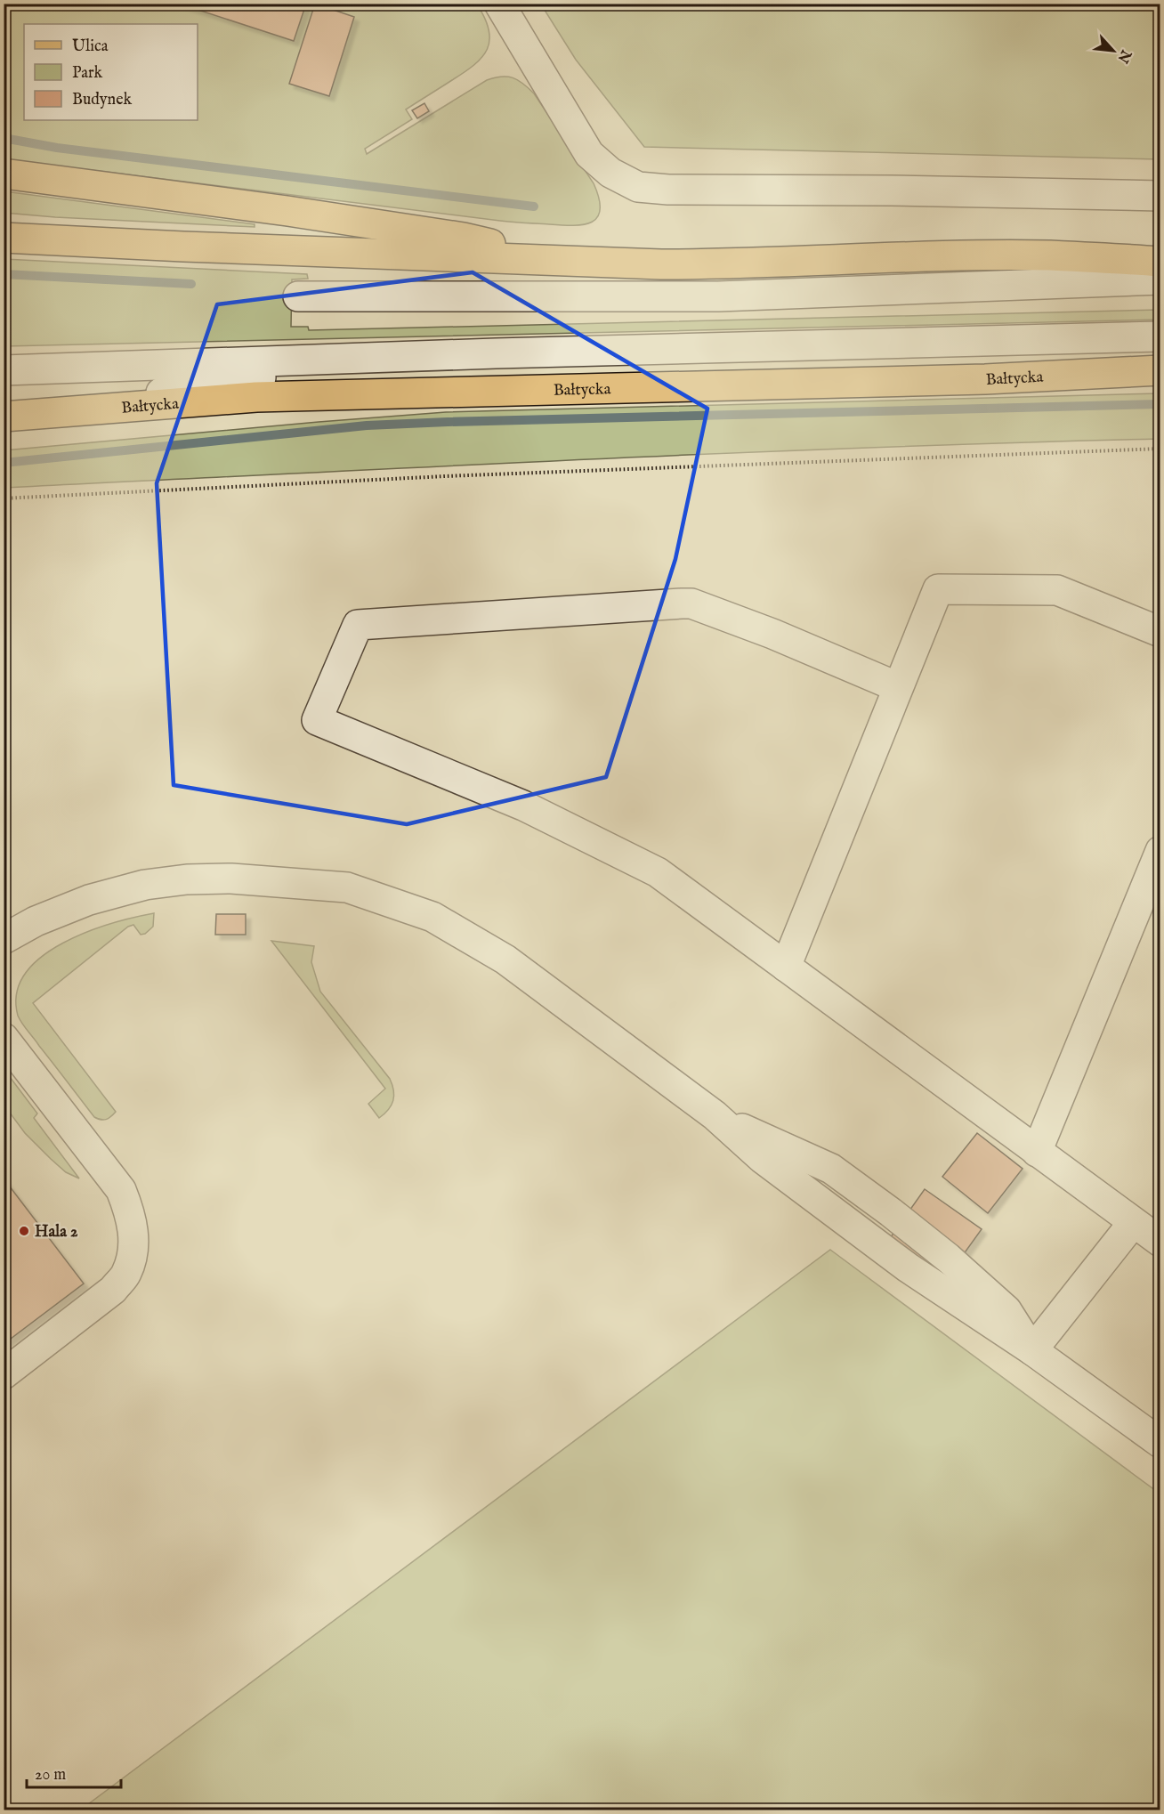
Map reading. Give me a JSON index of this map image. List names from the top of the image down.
{
  "streets": {
    "main road": ["Bałtycka"]
  },
  "places": ["Hala 2"],
  "legend": ["Ulica", "Park", "Budynek"],
  "scale_bar": "20 m",
  "north": "bottom right"
}
